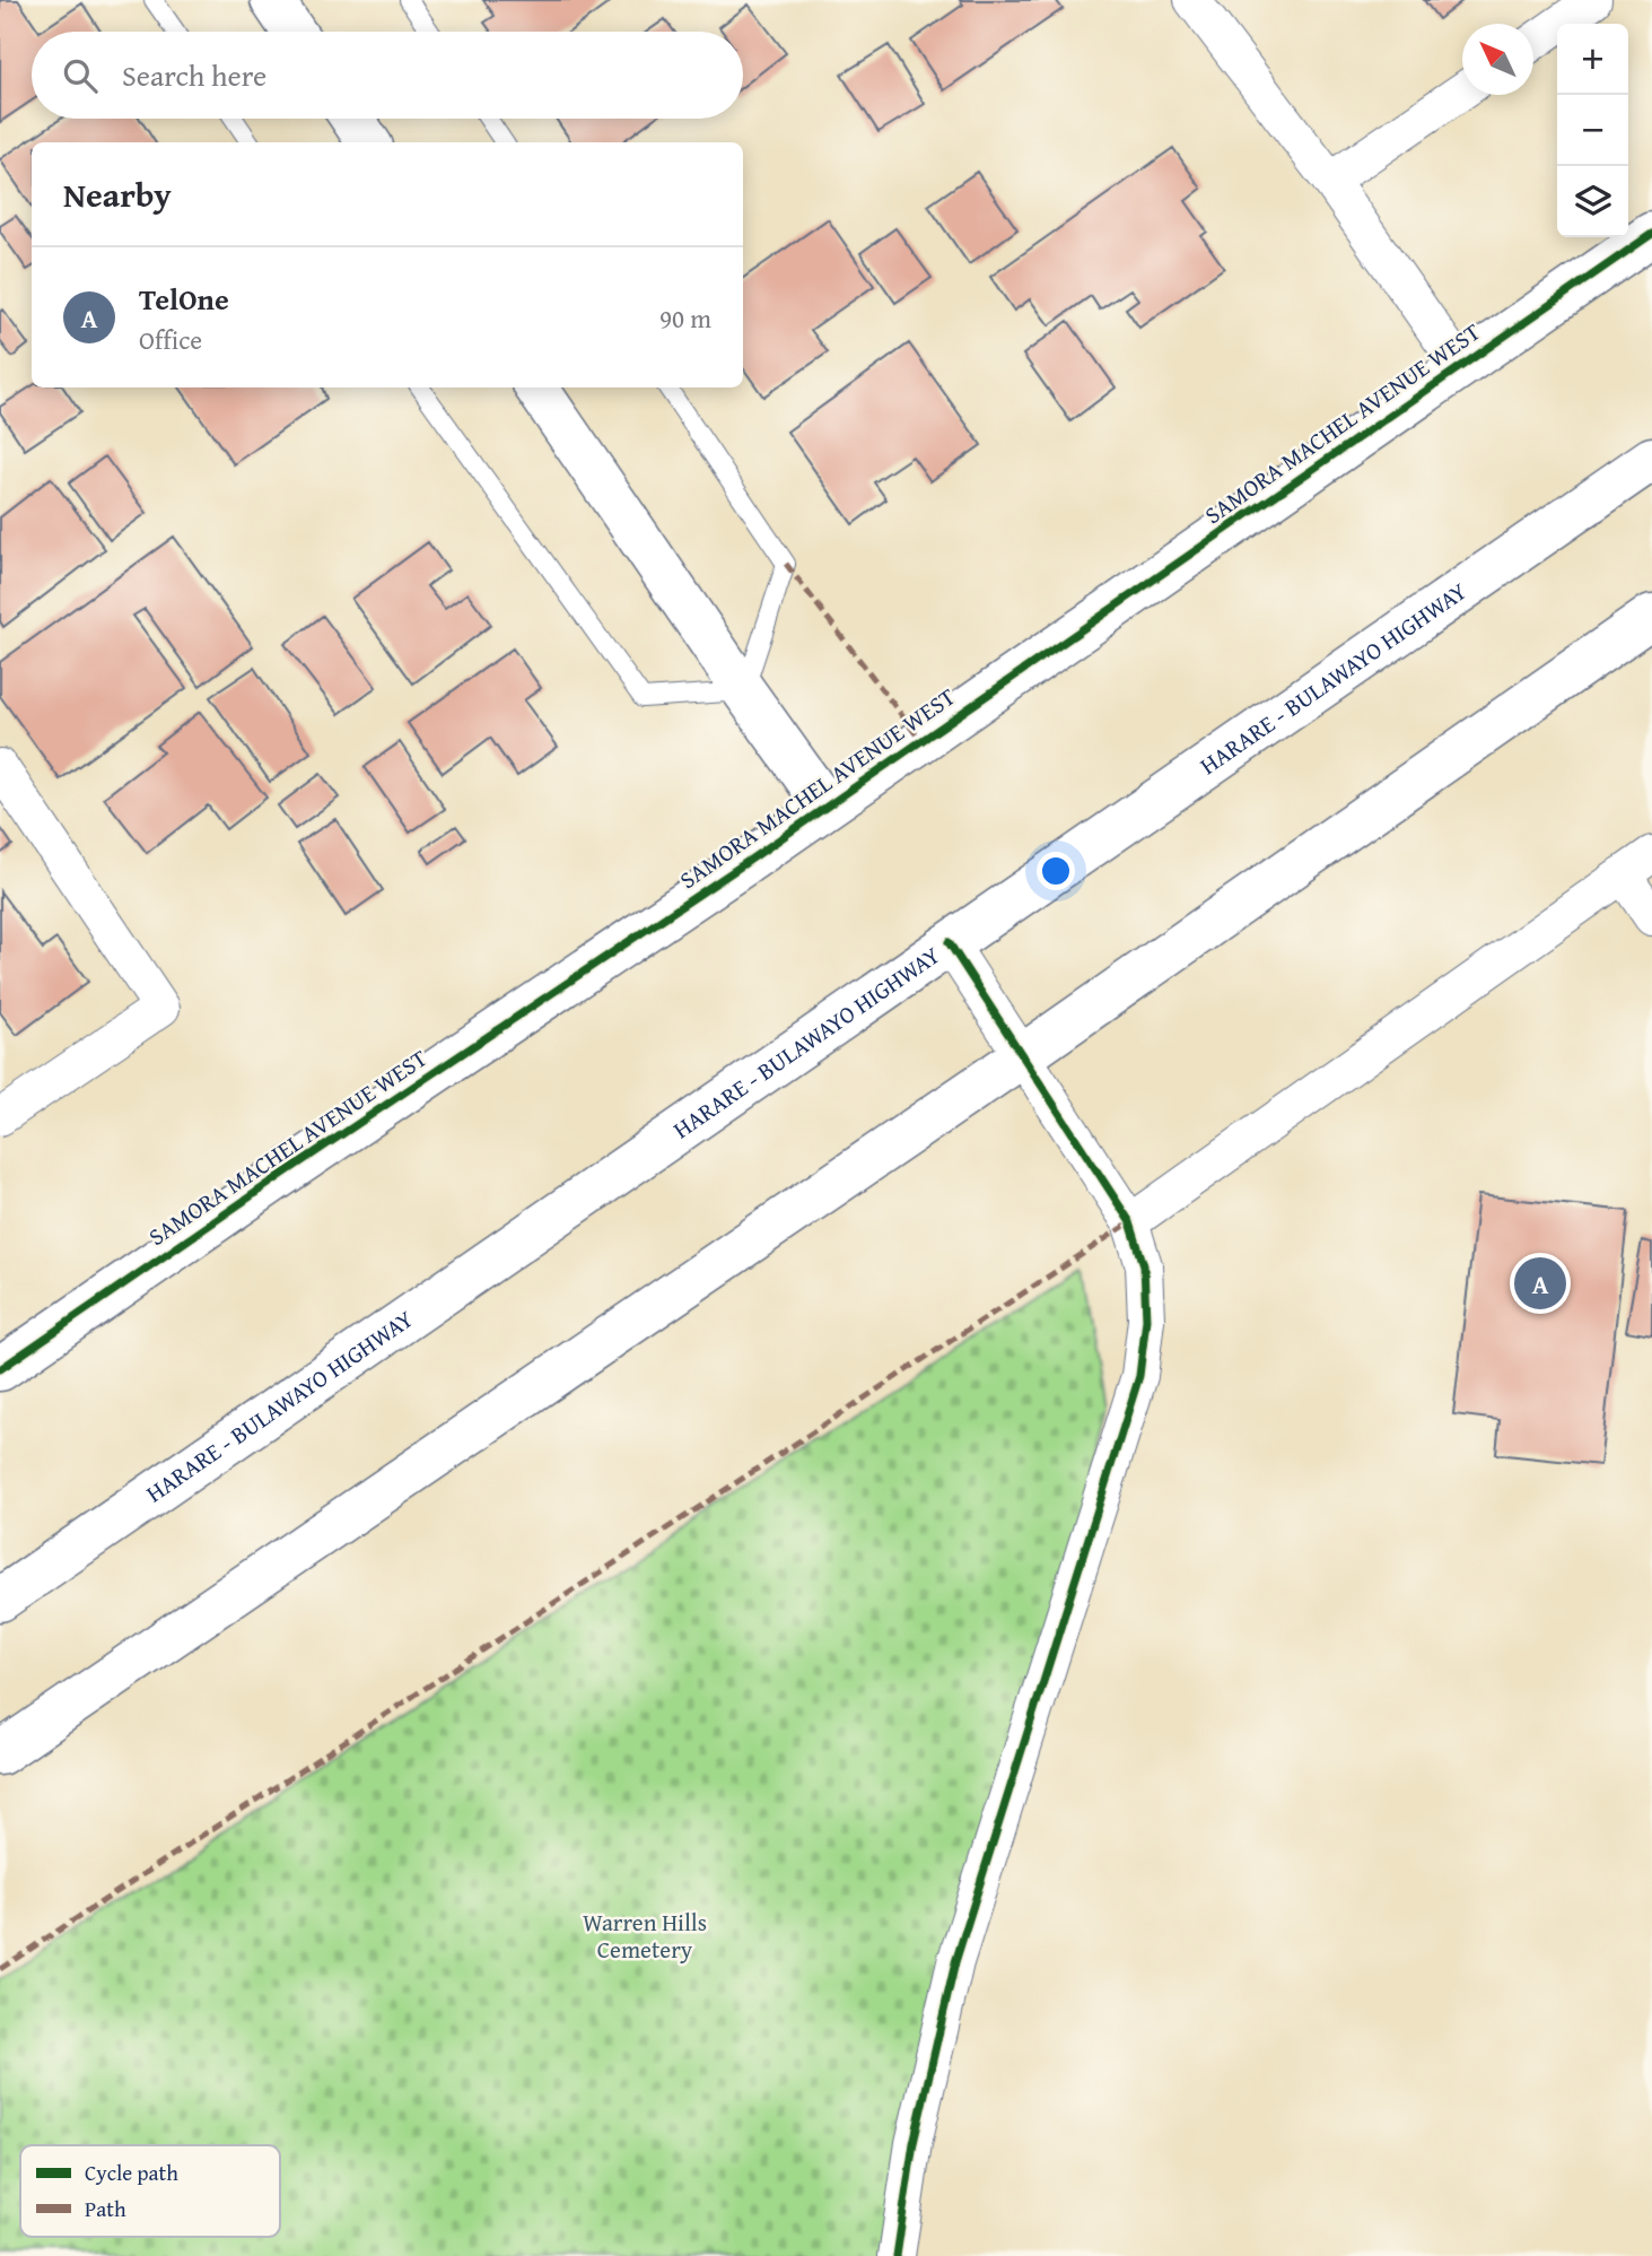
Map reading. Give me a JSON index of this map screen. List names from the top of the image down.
{
  "streets": {
    "main road": ["SAMORA MACHEL AVENUE WEST", "HARARE - BULAWAYO HIGHWAY"]
  },
  "parks": ["Warren Hills Cemetery"],
  "legend": ["Cycle path", "Path"],
  "north": "top left",
  "page": {
    "map_buttons": ["+", "−"],
    "search": "Search here",
    "heading": "Nearby",
    "list": [
      {
        "mark": "A",
        "name": "TelOne",
        "note": "Office",
        "value": "90 m"
      }
    ],
    "pins": "A"
  }
}
